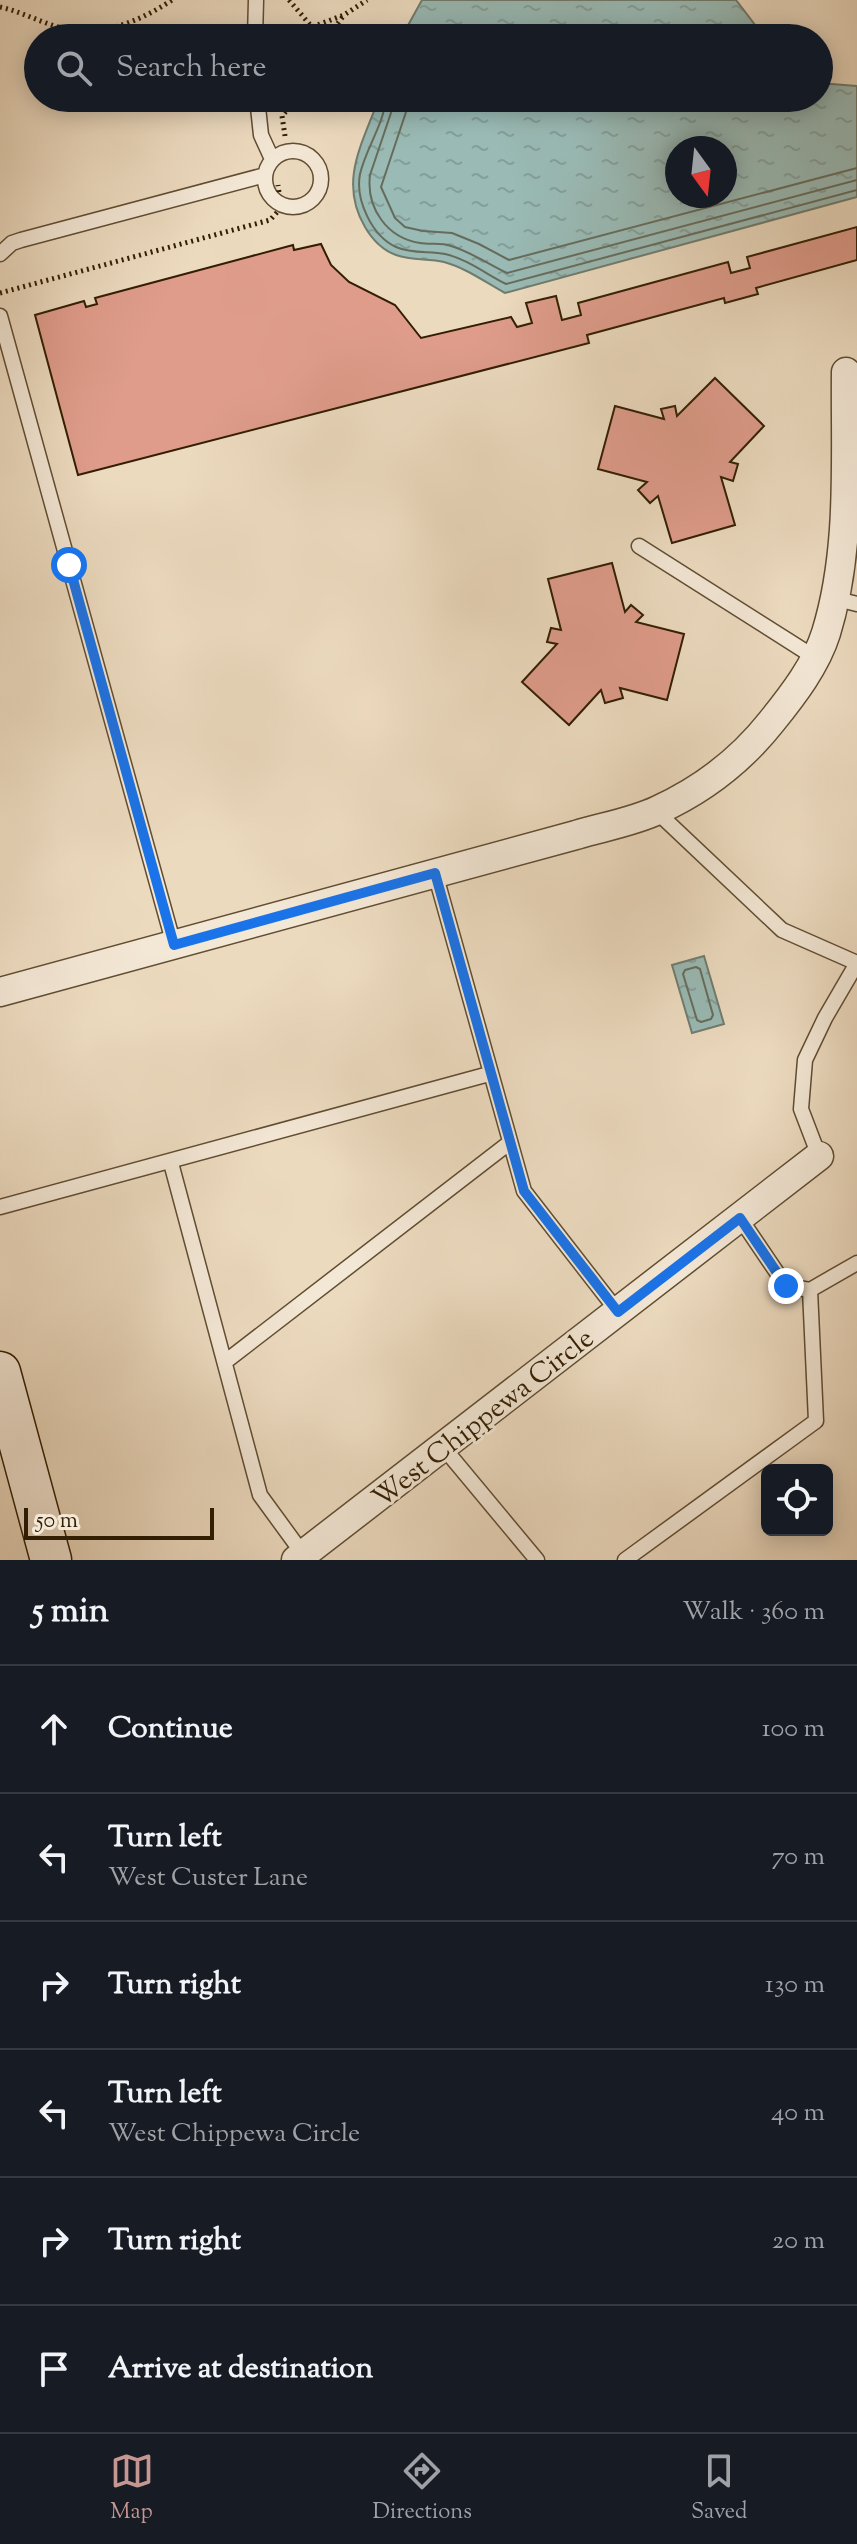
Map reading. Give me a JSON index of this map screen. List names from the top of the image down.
{
  "streets": {
    "street": ["West Chippewa Circle"]
  },
  "scale_bar": "50 m",
  "north": "bottom",
  "page": {
    "search": "Search here",
    "scale": "50 m",
    "heading": ["5 min", "Walk · 360 m"],
    "list": [
      ["Continue", "100 m"],
      ["Turn left", "West Custer Lane", "70 m"],
      ["Turn right", "130 m"],
      ["Turn left", "West Chippewa Circle", "40 m"],
      ["Turn right", "20 m"],
      "Arrive at destination"
    ],
    "nav": ["Map", "Directions", "Saved"]
  }
}
